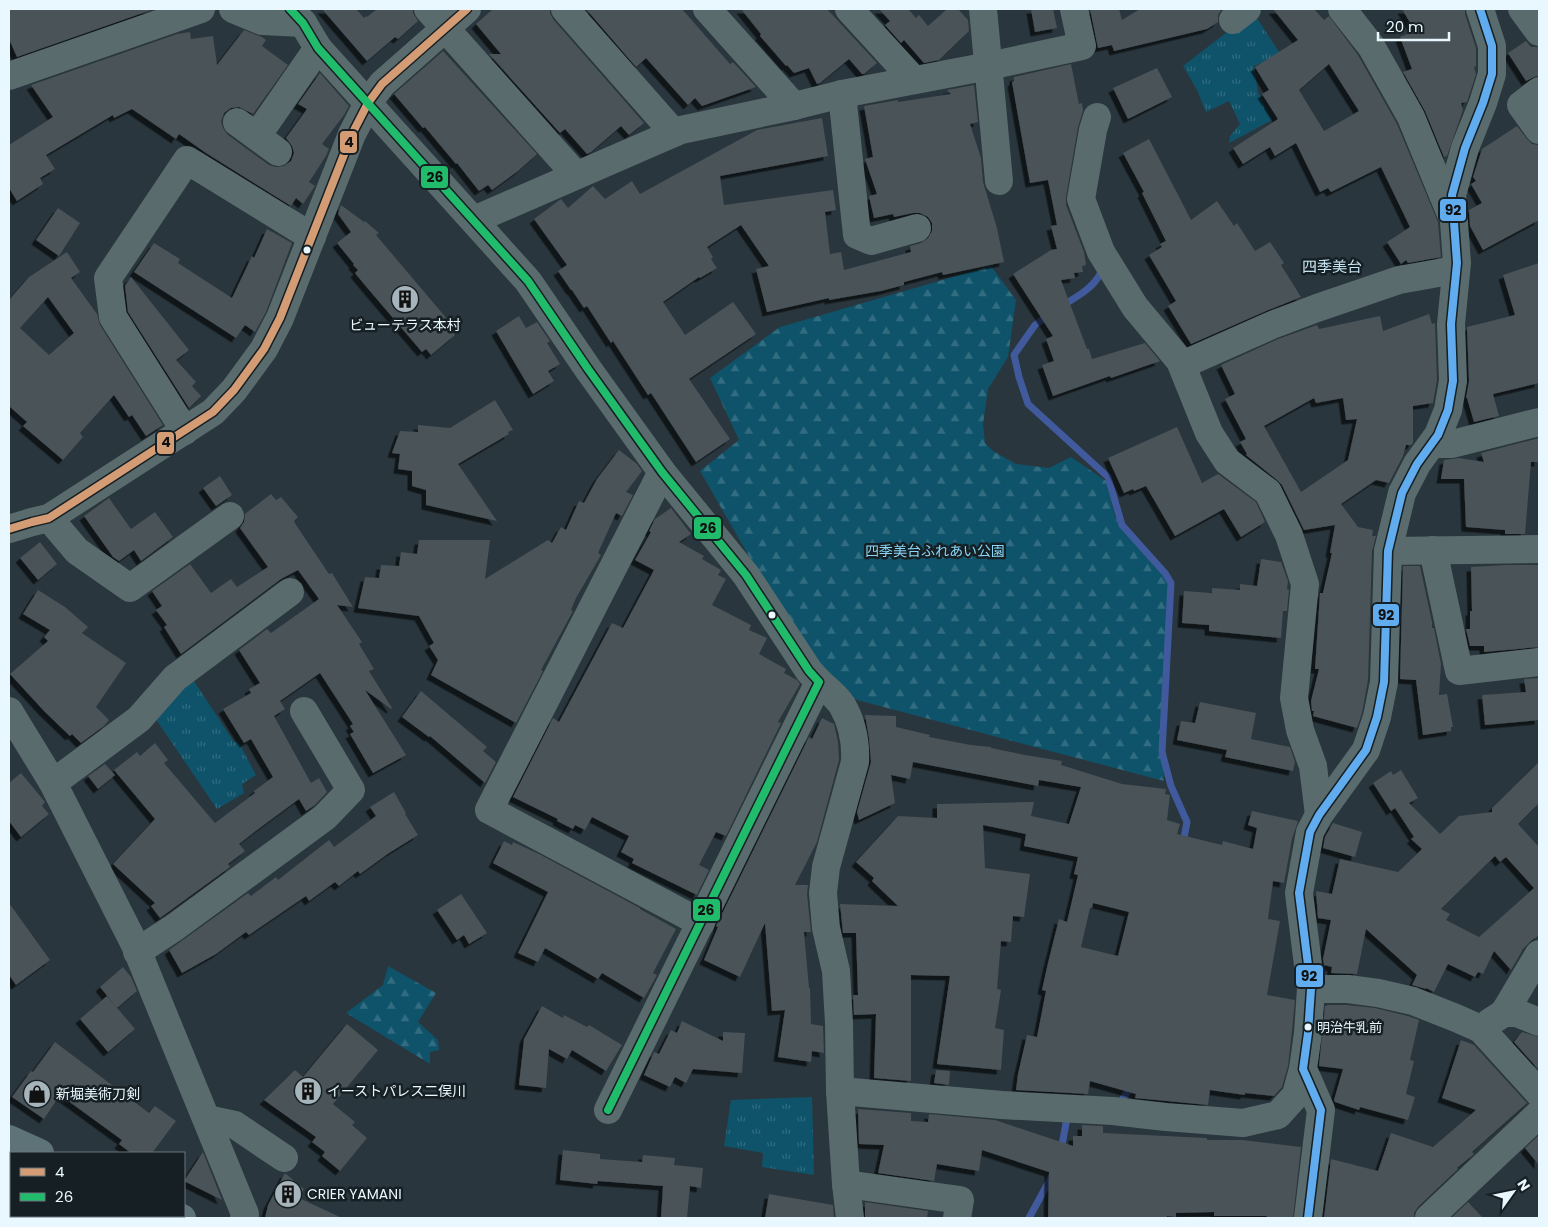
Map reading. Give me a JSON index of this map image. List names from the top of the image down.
{
  "districts": ["四季美台"],
  "parks": ["四季美台ふれあい公園"],
  "places": {
    "building": ["ビューテラス本村", "イーストパレス二俣川", "CRIER YAMANI"],
    "other": ["明治牛乳前"],
    "shop": ["新堀美術刀剣"]
  },
  "lines": ["transit line 4", "transit line 26", "transit line 92"],
  "legend": ["4", "26"],
  "scale_bar": "20 m",
  "north": "top right"
}
